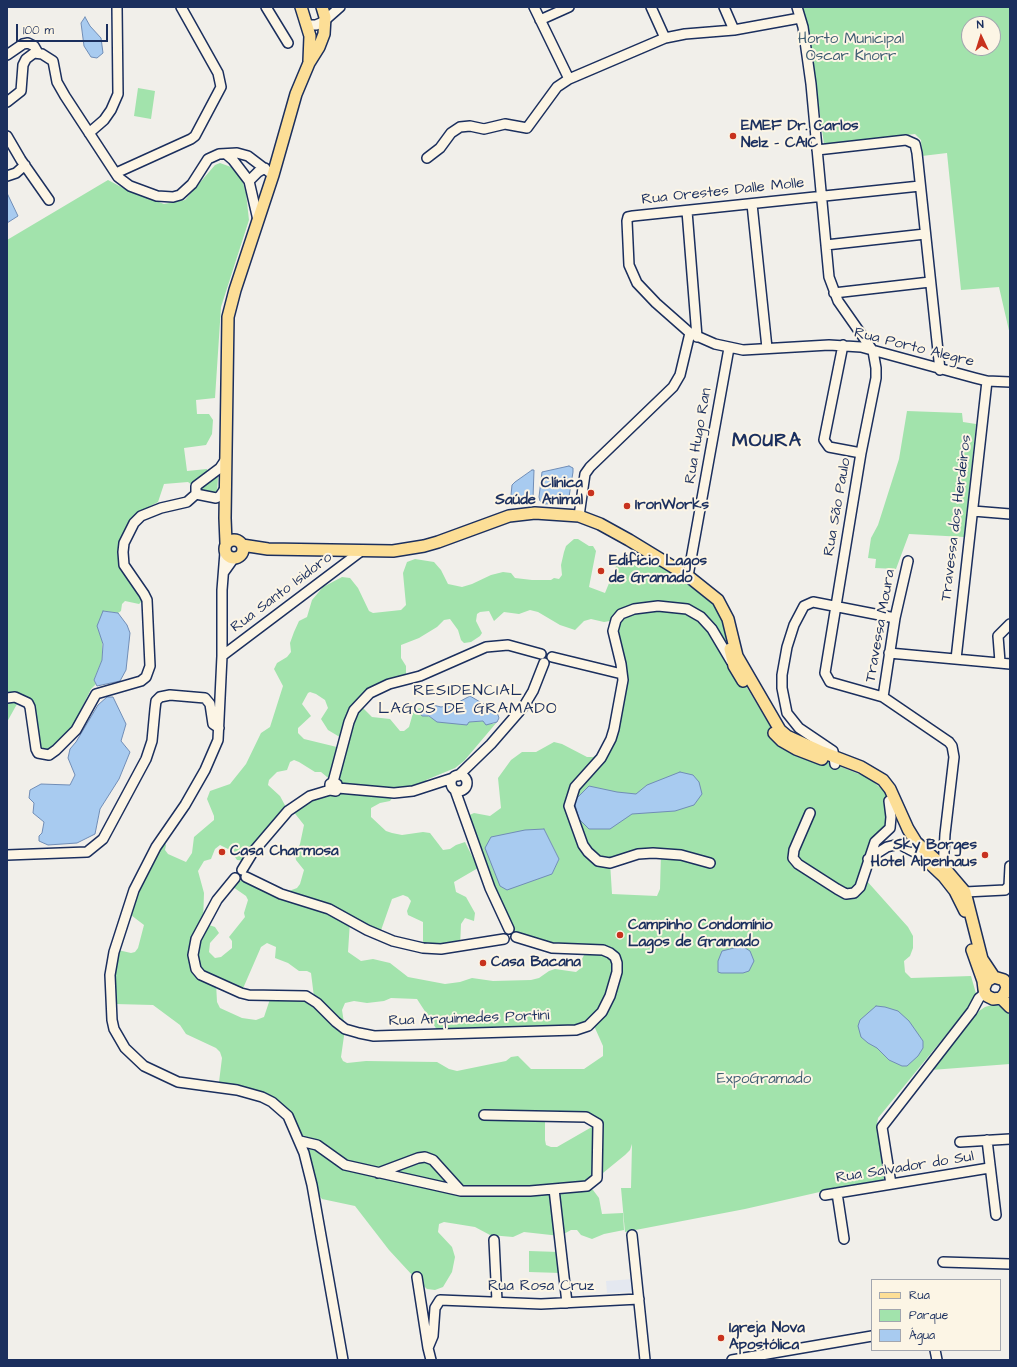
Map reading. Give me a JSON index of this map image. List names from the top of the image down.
{
  "streets": {
    "street": [
      "Rua Orestes Dalle Molle",
      "Rua Porto Alegre",
      "Rua Hugo Ran",
      "Rua São Paulo",
      "Travessa dos Herdeiros",
      "Rua Santo Isidoro",
      "Travessa Moura",
      "Rua Arquimedes Portini",
      "Rua Salvador do Sul",
      "Rua Rosa Cruz"
    ]
  },
  "crossings": [
    ["Rua Orestes Dalle Molle", "Rua Porto Alegre"],
    ["Rua Porto Alegre", "Rua Hugo Ran"],
    ["Rua Porto Alegre", "Rua São Paulo"],
    ["Rua Porto Alegre", "Travessa dos Herdeiros"],
    ["Rua São Paulo", "Travessa Moura"]
  ],
  "districts": ["MOURA", "RESIDENCIAL LAGOS DE GRAMADO"],
  "parks": ["Horto Municipal Oscar Knorr", "ExpoGramado"],
  "places": [
    "EMEF Dr. Carlos Nelz - CAIC",
    "Clínica Saúde Animal",
    "IronWorks",
    "Edifício Lagos de Gramado",
    "Casa Charmosa",
    "Sky Borges Hotel Alpenhaus",
    "Campinho Condomínio Lagos de Gramado",
    "Casa Bacana",
    "Igreja Nova Apostólica"
  ],
  "legend": ["Rua", "Parque", "Água"],
  "scale_bar": "100 m",
  "north": "top"
}
